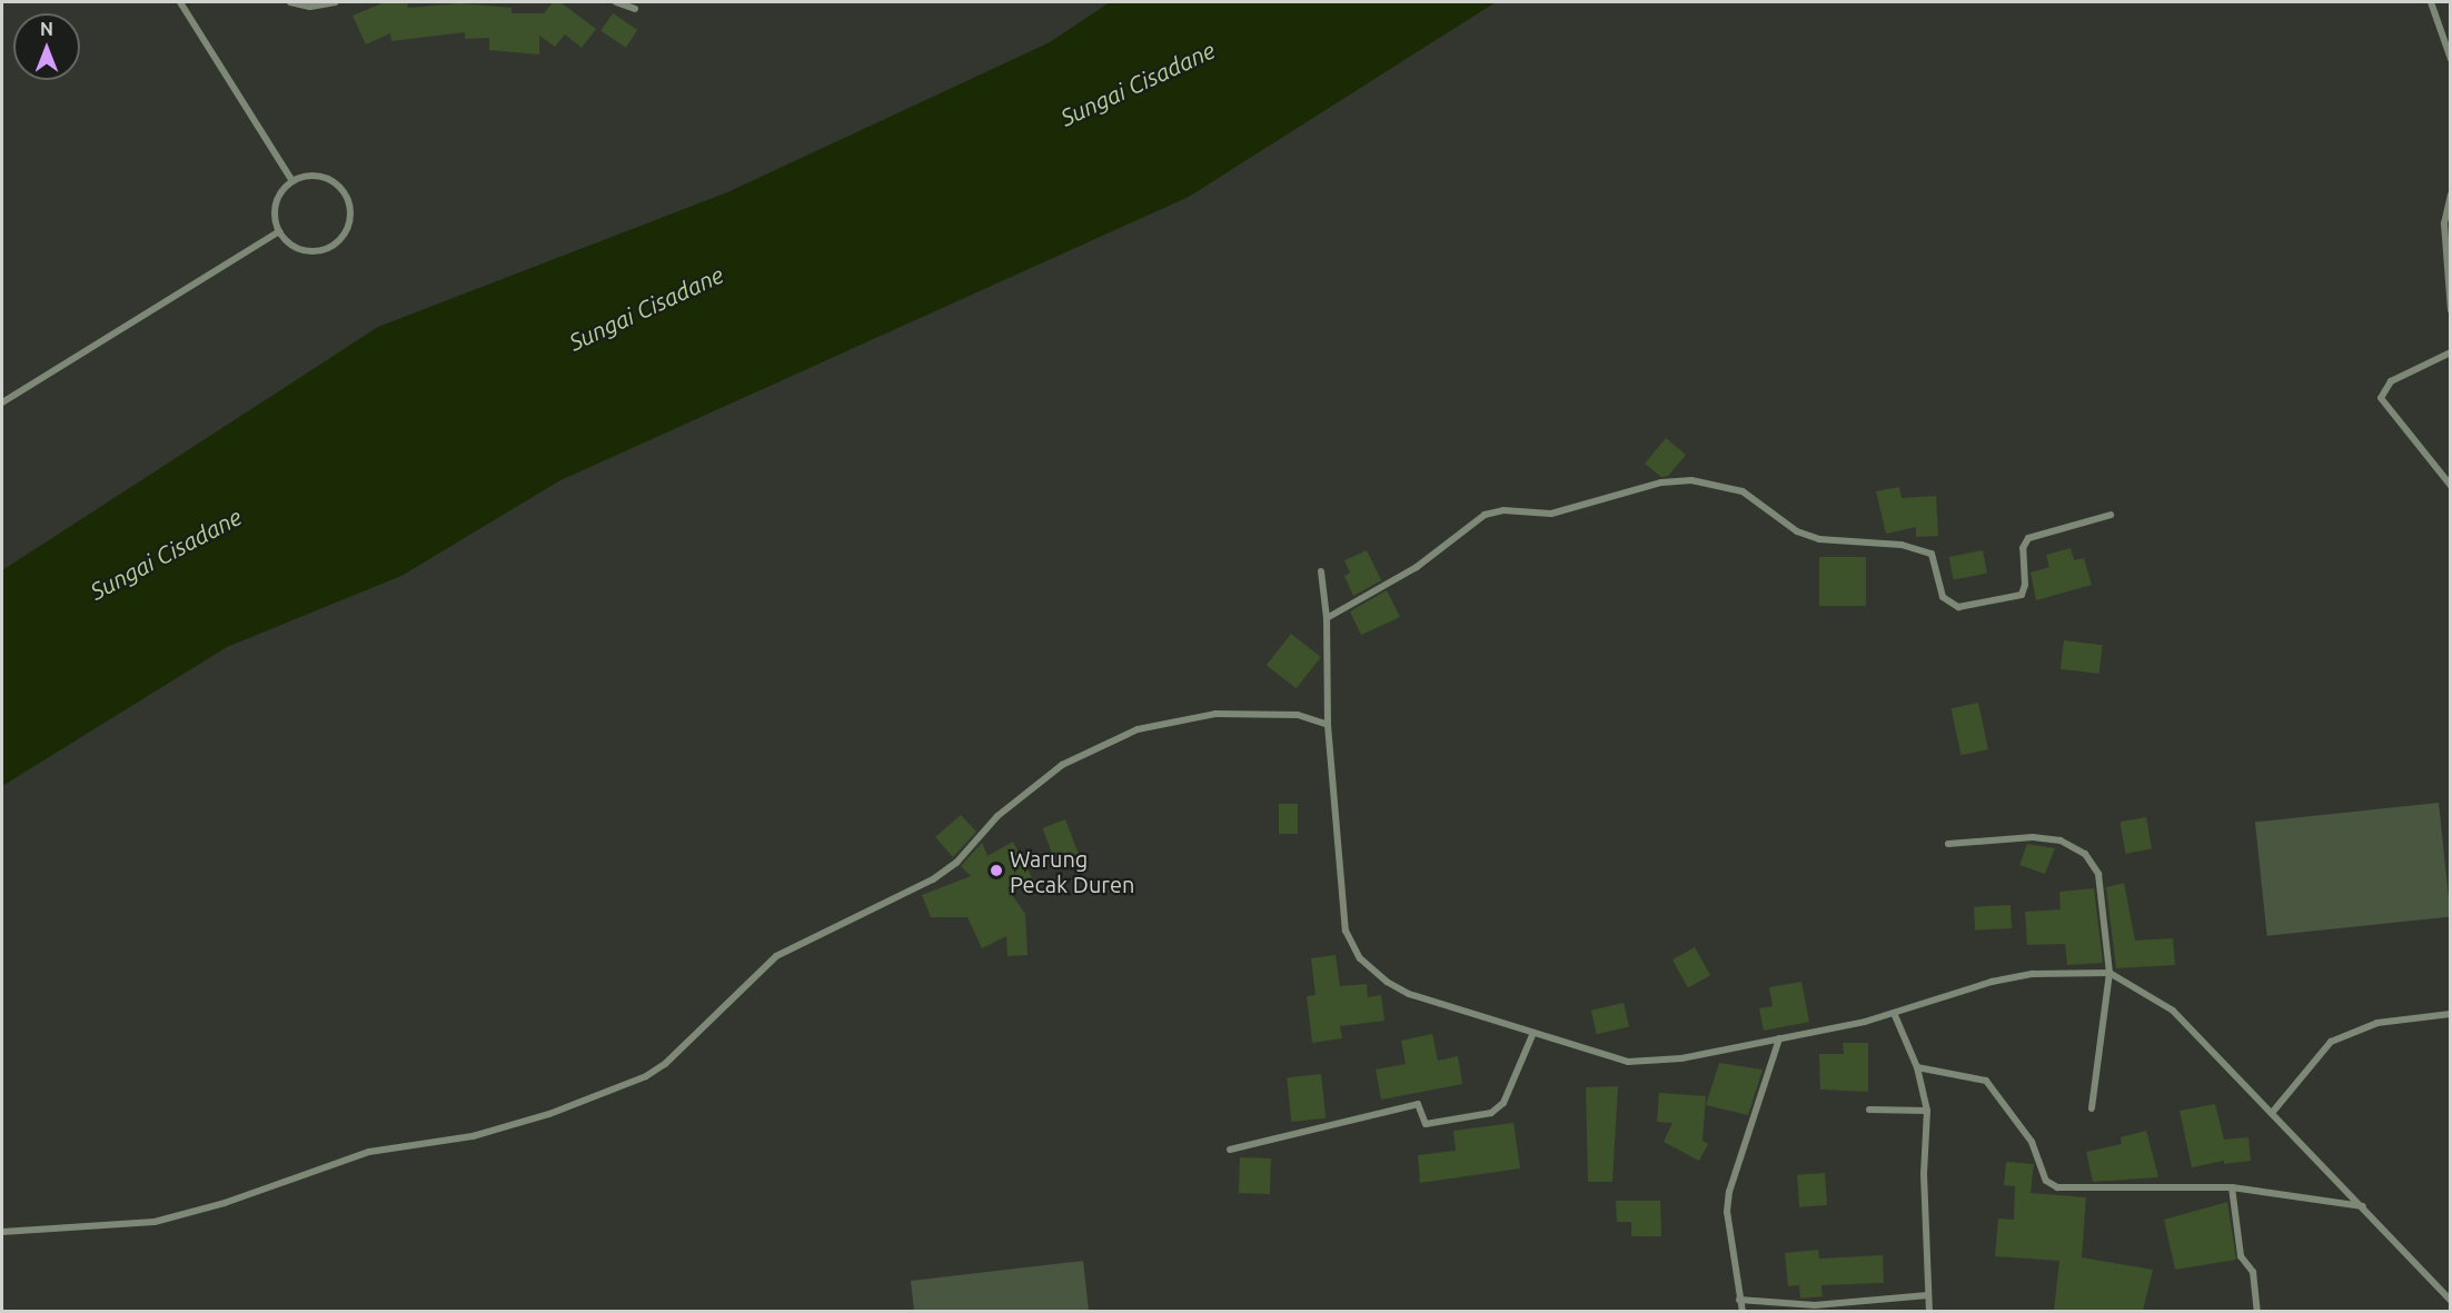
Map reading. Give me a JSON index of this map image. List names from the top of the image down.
{
  "water": ["Sungai Cisadane"],
  "places": ["Warung Pecak Duren"],
  "north": "top"
}
